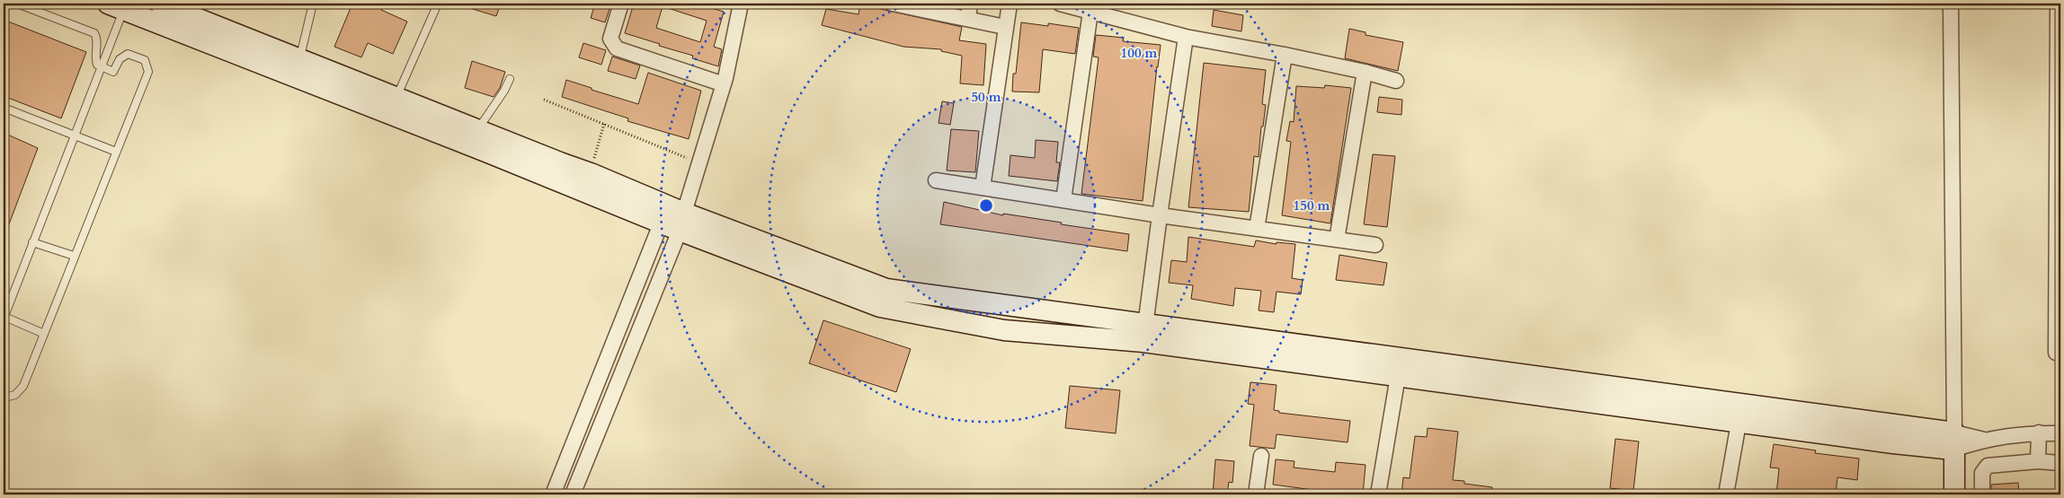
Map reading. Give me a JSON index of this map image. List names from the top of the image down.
{
  "rings": ["100 m", "50 m", "150 m"]
}
